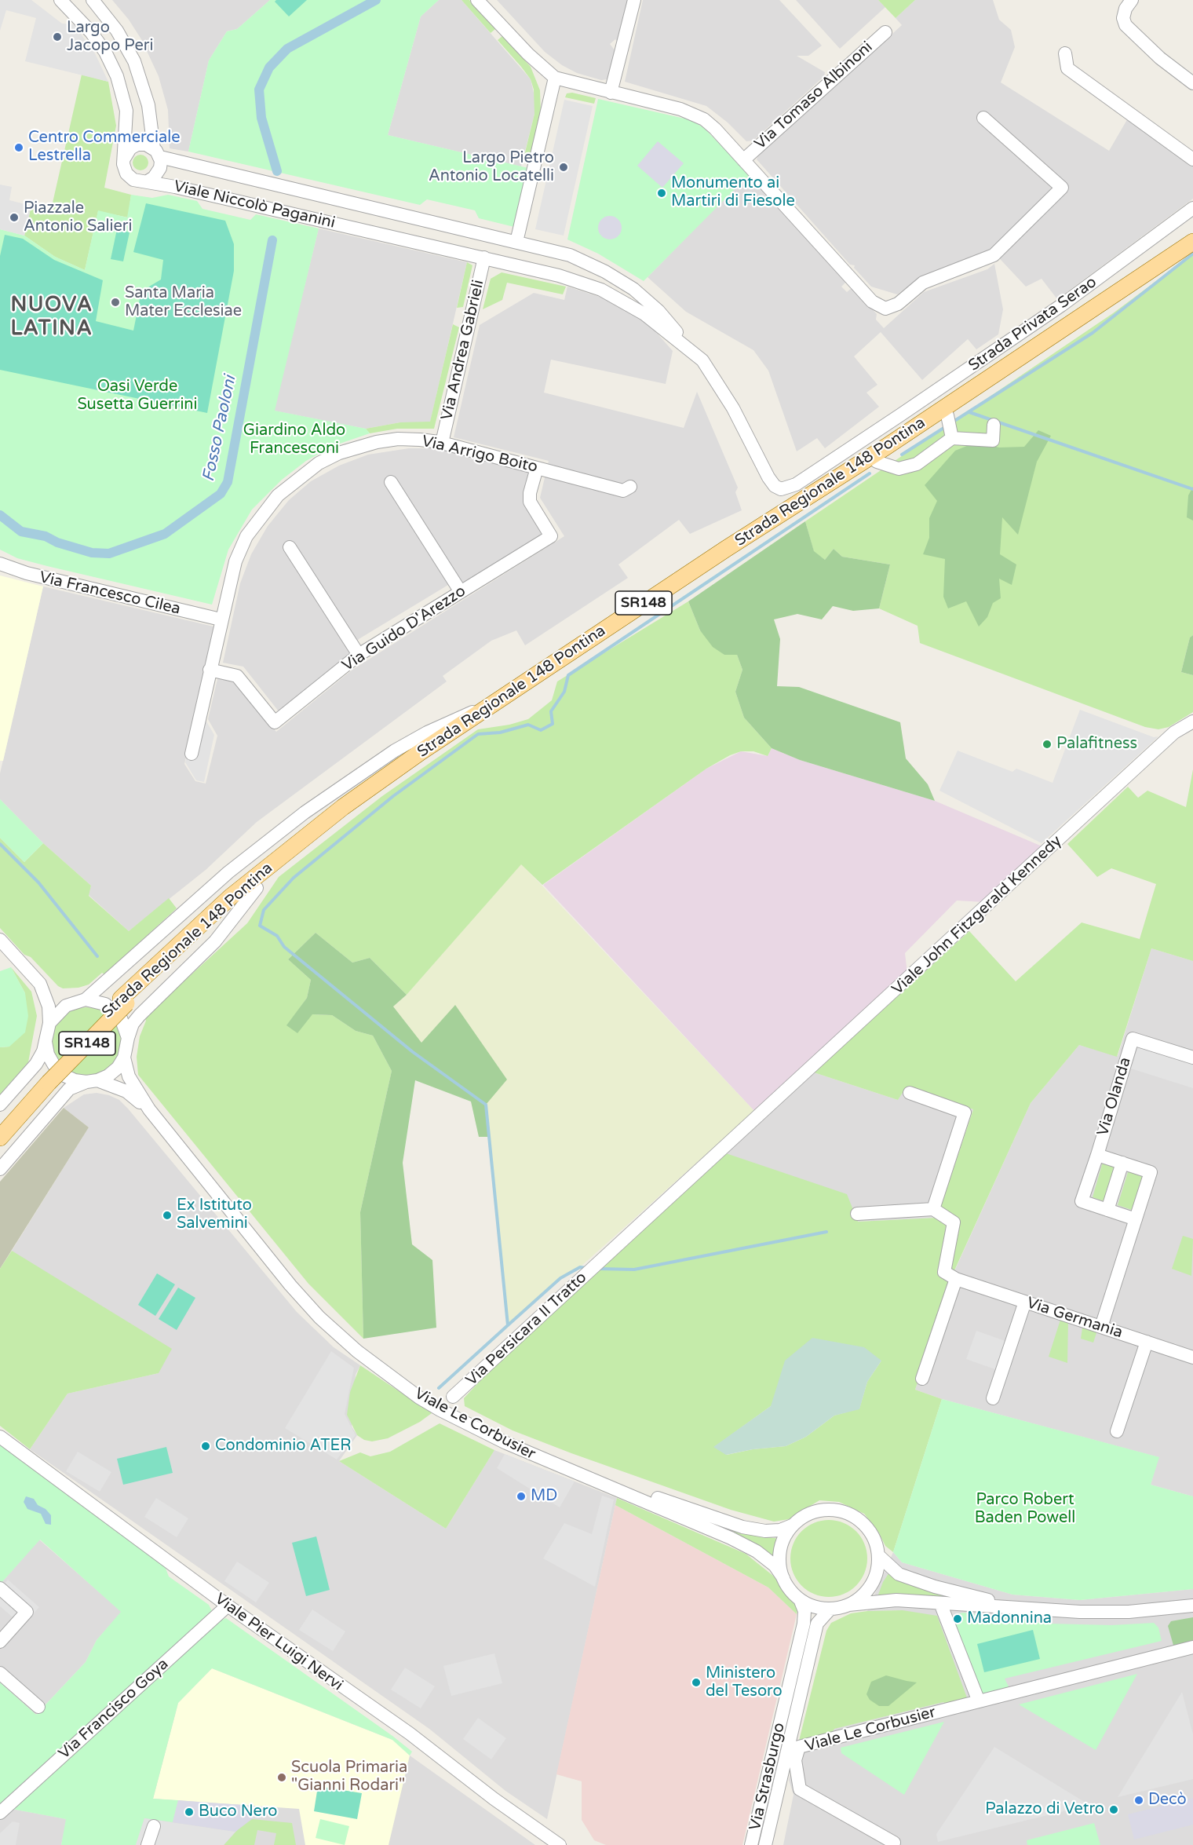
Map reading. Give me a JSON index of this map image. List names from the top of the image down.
{
  "streets": {
    "main road": ["Strada Regionale 148 Pontina", "SR148"],
    "street": [
      "Via Tomaso Albinoni",
      "Viale Niccolò Paganini",
      "Strada Privata Serao",
      "Via Andrea Gabrieli",
      "Via Arrigo Boito",
      "Via Francesco Cilea",
      "Via Guido D'Arezzo",
      "Viale John Fitzgerald Kennedy",
      "Via Olanda",
      "Via Germania",
      "Via Persicara II Tratto",
      "Viale Le Corbusier",
      "Viale Pier Luigi Nervi",
      "Via Francisco Goya",
      "Via Strasburgo"
    ]
  },
  "crossings": [
    ["Viale Niccolò Paganini", "Strada Privata Serao"],
    ["Viale Niccolò Paganini", "Via Andrea Gabrieli"],
    ["Strada Privata Serao", "Strada Regionale 148 Pontina"],
    ["Via Andrea Gabrieli", "Via Arrigo Boito"],
    ["Via Arrigo Boito", "Via Francesco Cilea"],
    ["Via Arrigo Boito", "Via Guido D'Arezzo"],
    ["Viale John Fitzgerald Kennedy", "Via Persicara II Tratto"],
    ["Via Olanda", "Via Germania"],
    ["Viale Le Corbusier", "Via Strasburgo"],
    ["Viale Pier Luigi Nervi", "Via Francisco Goya"]
  ],
  "districts": ["NUOVA LATINA"],
  "water": ["Fosso Paoloni"],
  "parks": ["Oasi Verde Susetta Guerrini", "Giardino Aldo Francesconi", "Parco Robert Baden Powell"],
  "places": [
    "Largo Jacopo Peri",
    "Centro Commerciale Lestrella",
    "Largo Pietro Antonio Locatelli",
    "Monumento ai Martiri di Fiesole",
    "Piazzale Antonio Salieri",
    "Santa Maria Mater Ecclesiae",
    "Palafitness",
    "Ex Istituto Salvemini",
    "Condominio ATER",
    "MD",
    "Madonnina",
    "Ministero del Tesoro",
    "Scuola Primaria \"Gianni Rodari\"",
    "Decò",
    "Palazzo di Vetro",
    "Buco Nero"
  ]
}
